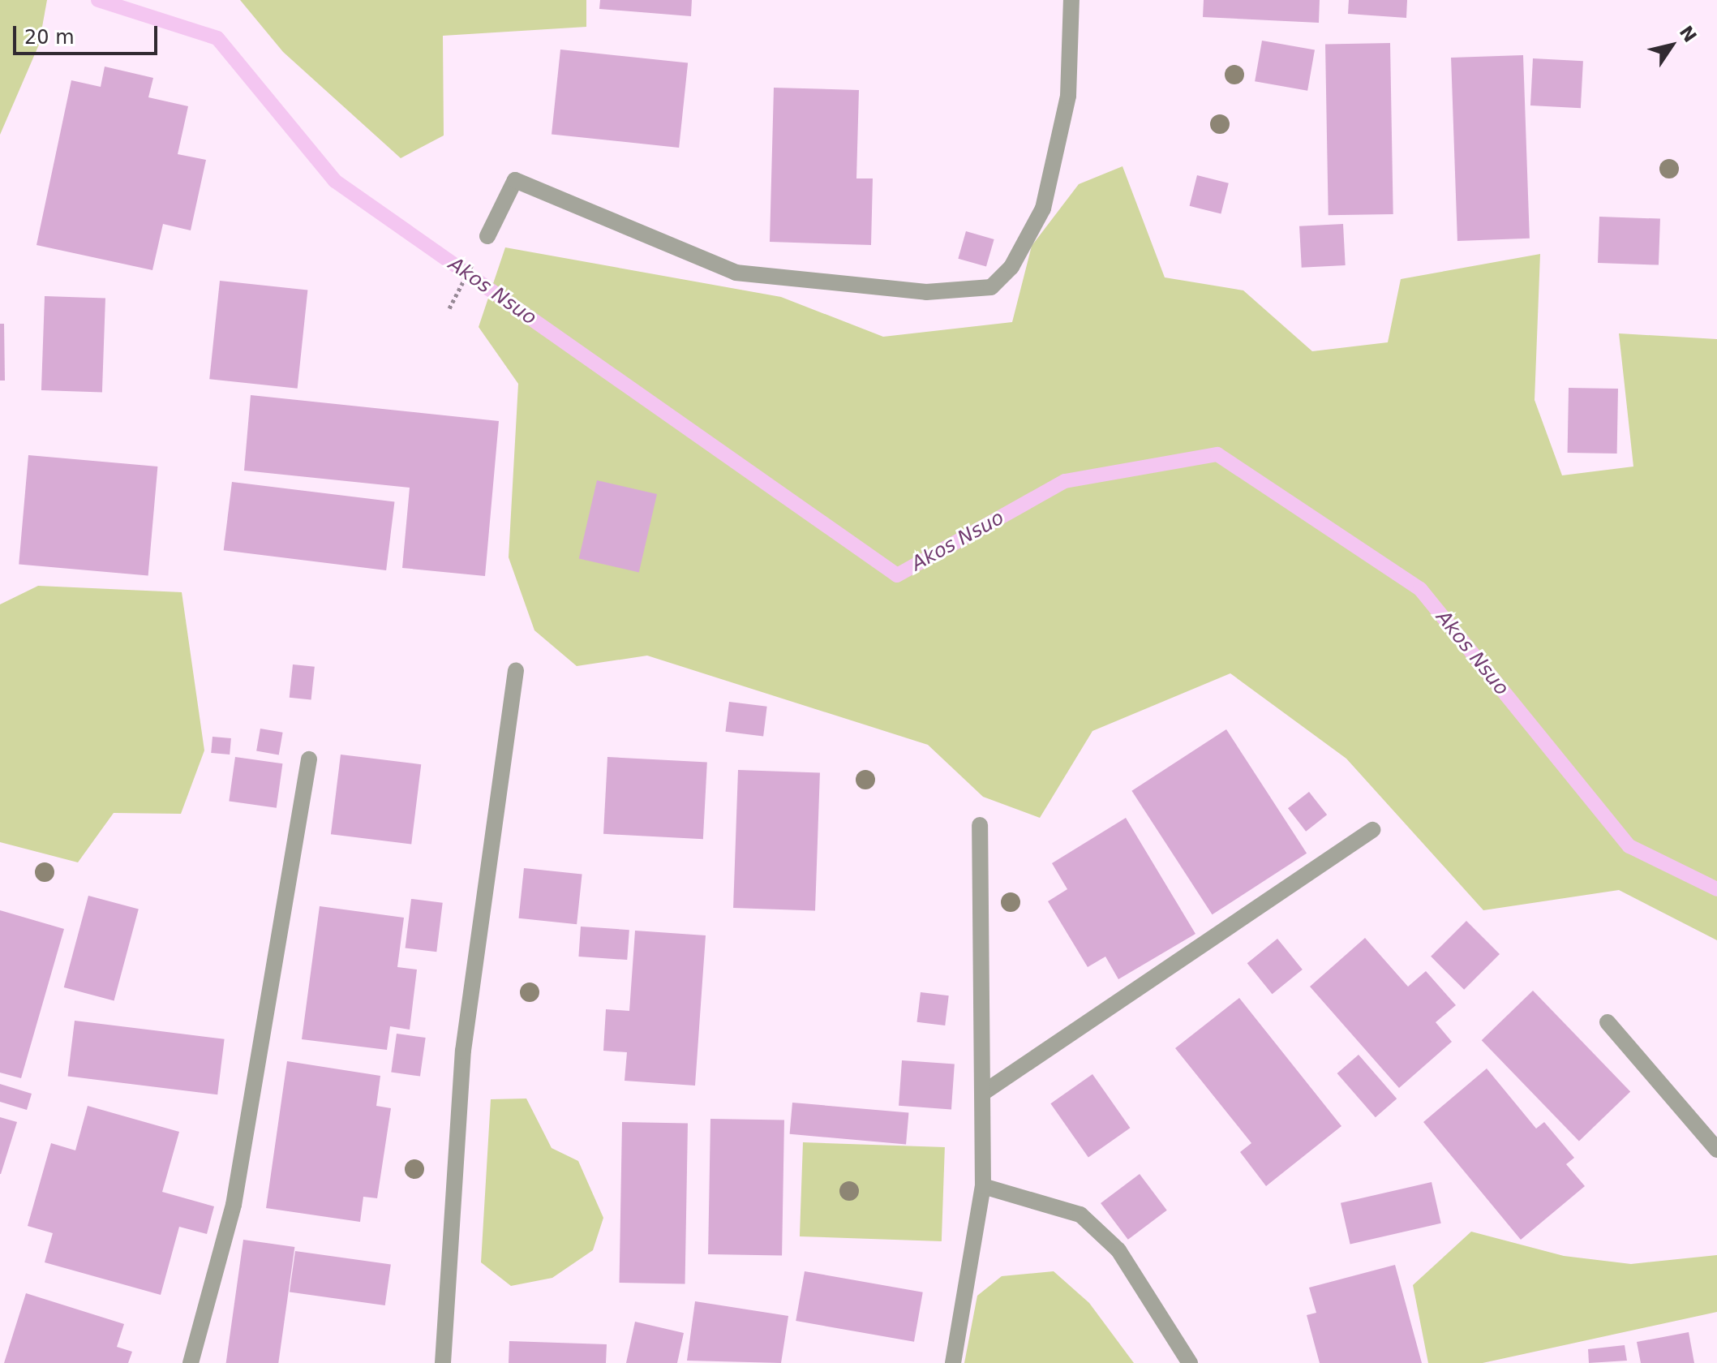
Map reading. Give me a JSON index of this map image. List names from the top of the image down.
{
  "water": ["Akos Nsuo"],
  "scale_bar": "20 m",
  "north": "top right"
}
